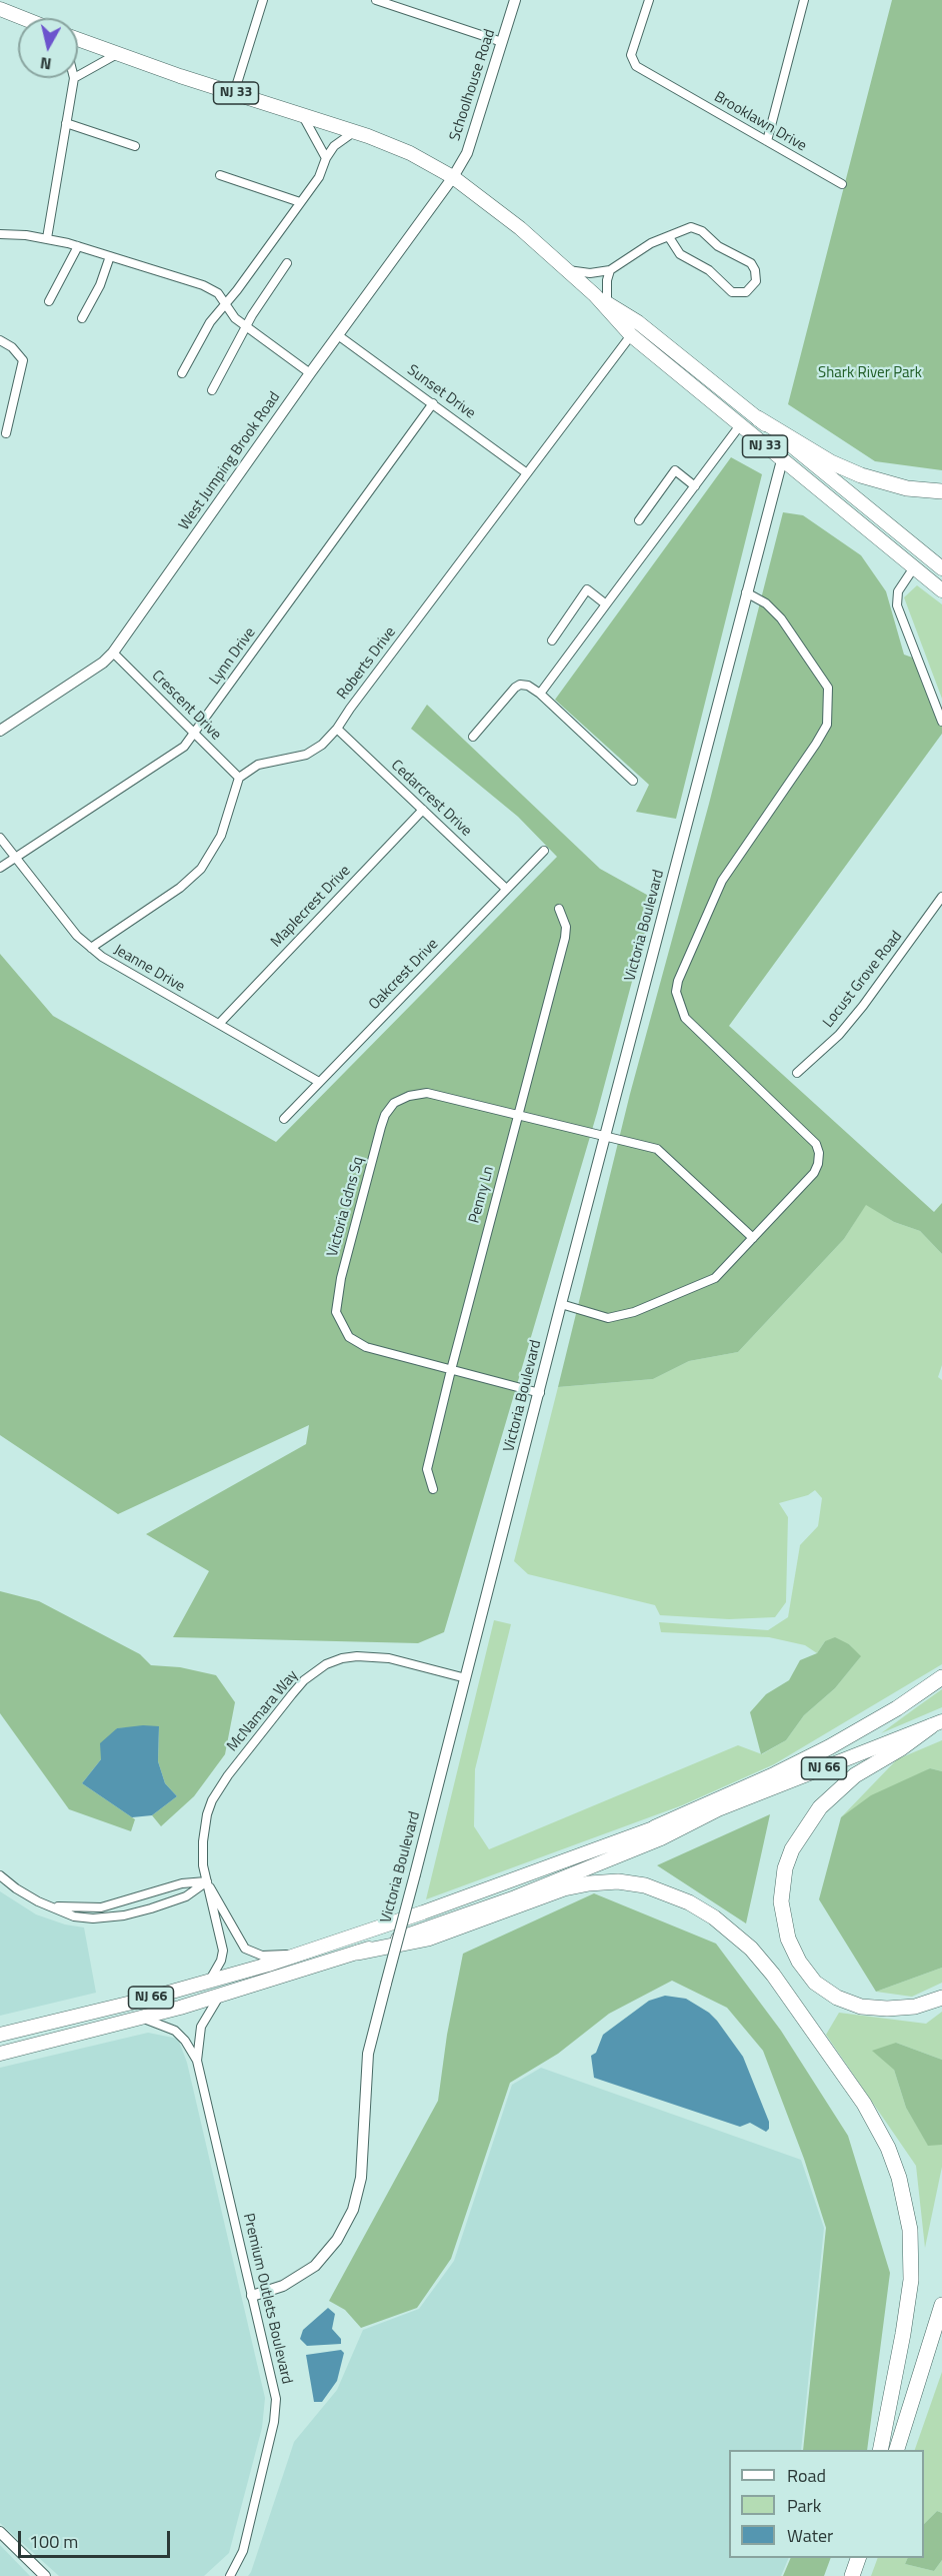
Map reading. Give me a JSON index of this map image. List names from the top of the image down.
{
  "streets": {
    "highway": ["NJ 33", "NJ 66"],
    "street": [
      "Schoolhouse Road",
      "Brooklawn Drive",
      "Sunset Drive",
      "West Jumping Brook Road",
      "Lynn Drive",
      "Roberts Drive",
      "Crescent Drive",
      "Cedarcrest Drive",
      "Maplecrest Drive",
      "Victoria Boulevard",
      "Jeanne Drive",
      "Oakcrest Drive",
      "Locust Grove Road",
      "Penny Ln",
      "Victoria Gdns Sq",
      "McNamara Way",
      "Premium Outlets Boulevard"
    ]
  },
  "crossings": [
    ["Schoolhouse Road", "NJ 33"],
    ["Schoolhouse Road", "West Jumping Brook Road"],
    ["NJ 33", "West Jumping Brook Road"],
    ["NJ 33", "Roberts Drive"],
    ["NJ 33", "Victoria Boulevard"],
    ["Sunset Drive", "West Jumping Brook Road"],
    ["Sunset Drive", "Lynn Drive"],
    ["Sunset Drive", "Roberts Drive"],
    ["West Jumping Brook Road", "Crescent Drive"],
    ["Lynn Drive", "Crescent Drive"],
    ["Lynn Drive", "Jeanne Drive"],
    ["Roberts Drive", "Crescent Drive"],
    ["Roberts Drive", "Cedarcrest Drive"],
    ["Cedarcrest Drive", "Maplecrest Drive"],
    ["Cedarcrest Drive", "Oakcrest Drive"],
    ["Maplecrest Drive", "Jeanne Drive"],
    ["Victoria Boulevard", "Victoria Gdns Sq"],
    ["Victoria Boulevard", "McNamara Way"],
    ["Victoria Boulevard", "Premium Outlets Boulevard"],
    ["Jeanne Drive", "Oakcrest Drive"],
    ["Penny Ln", "Victoria Gdns Sq"],
    ["McNamara Way", "NJ 66"],
    ["NJ 66", "Premium Outlets Boulevard"]
  ],
  "parks": ["Shark River Park"],
  "legend": ["Road", "Park", "Water"],
  "scale_bar": "100 m",
  "north": "bottom"
}
